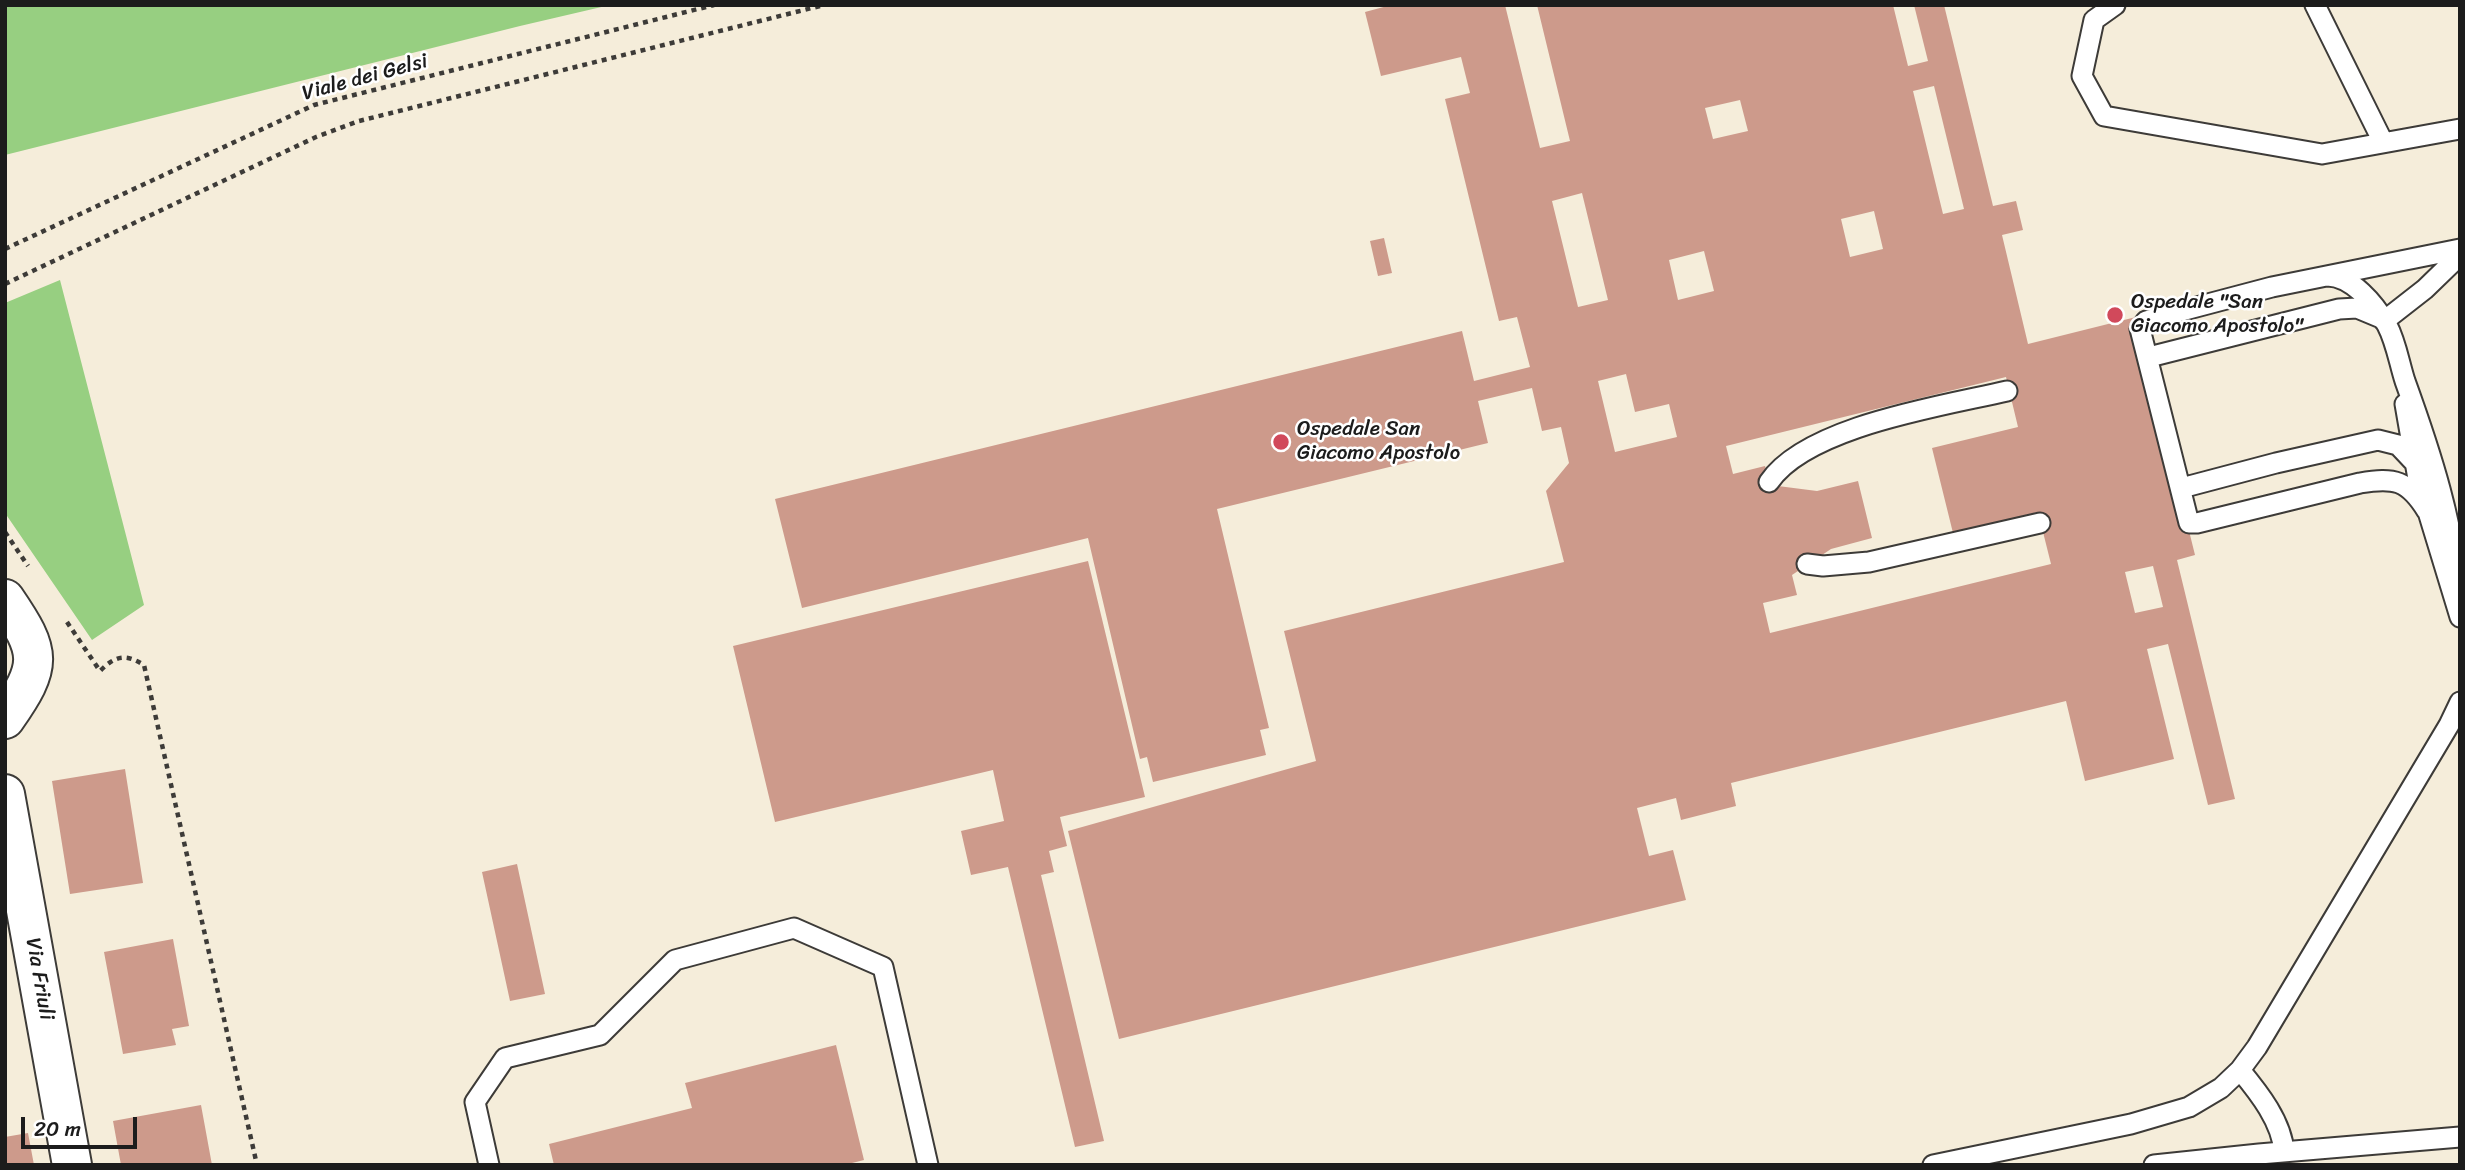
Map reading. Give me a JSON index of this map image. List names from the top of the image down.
{
  "streets": {
    "street": ["Via Friuli"],
    "path": ["Viale dei Gelsi"]
  },
  "places": ["Ospedale \"San Giacomo Apostolo\"", "Ospedale San Giacomo Apostolo"],
  "scale_bar": "20 m"
}
